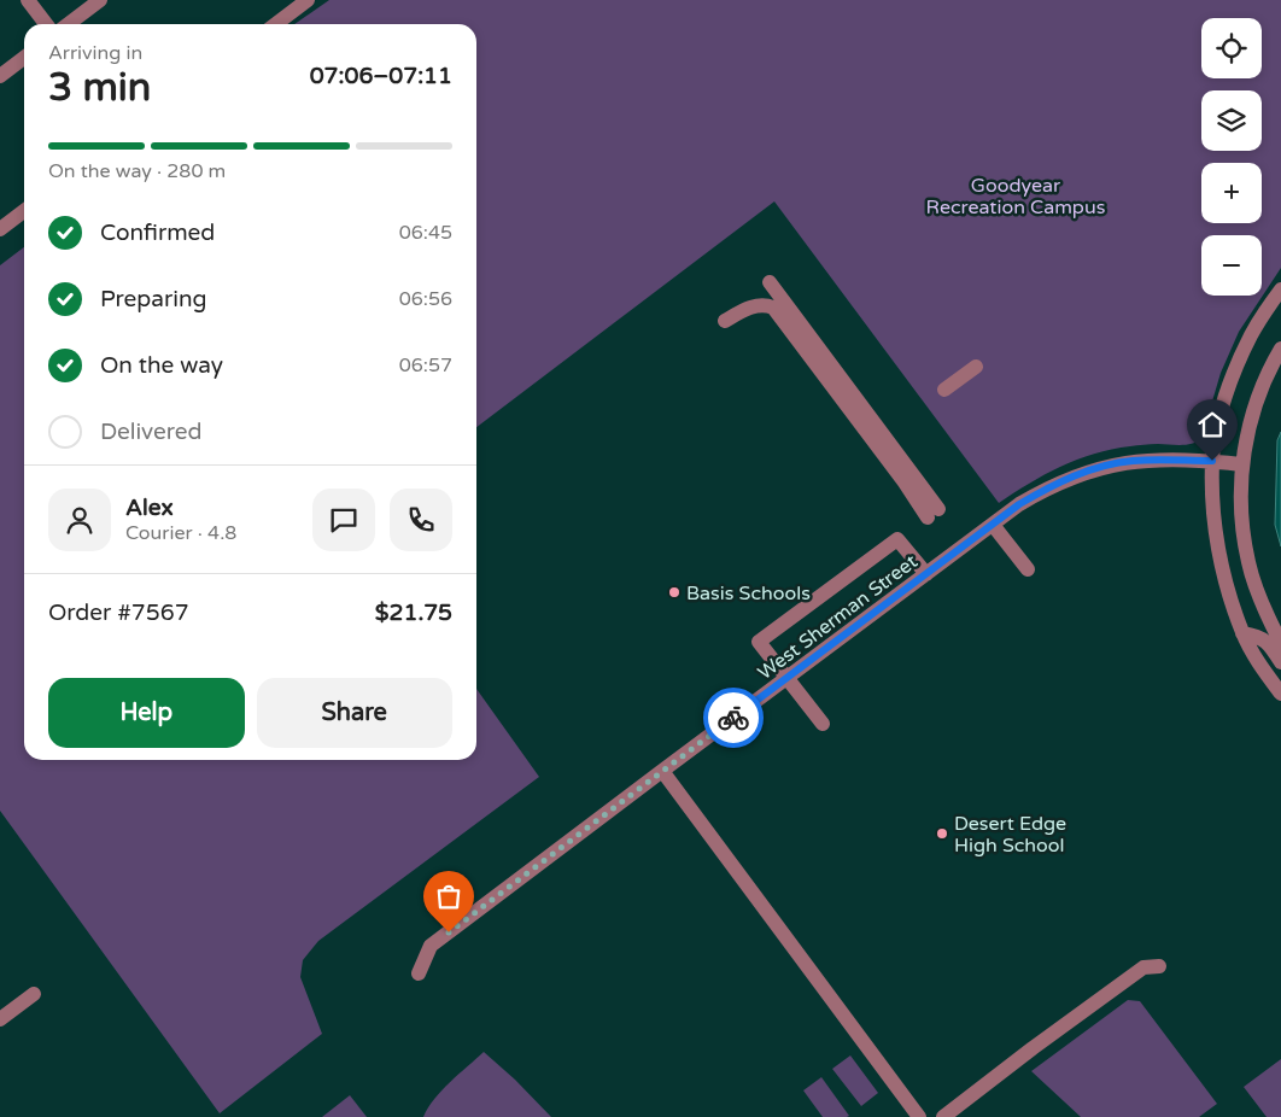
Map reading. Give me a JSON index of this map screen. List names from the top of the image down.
{
  "streets": {
    "street": ["West Sherman Street"]
  },
  "parks": ["Goodyear Recreation Campus"],
  "places": ["Basis Schools", "Desert Edge High School"],
  "page": {
    "map_buttons": ["+", "−"],
    "heading": ["3 min", "Arriving in", "07:06–07:11"],
    "panel": [
      "Alex",
      "Courier · 4.8",
      "Order #7567",
      "$21.75"
    ],
    "bar": "On the way · 280 m",
    "list": [
      ["Confirmed", "06:45"],
      ["Preparing", "06:56"],
      ["On the way", "06:57"],
      "Delivered"
    ],
    "buttons": ["Help", "Share"]
  }
}
